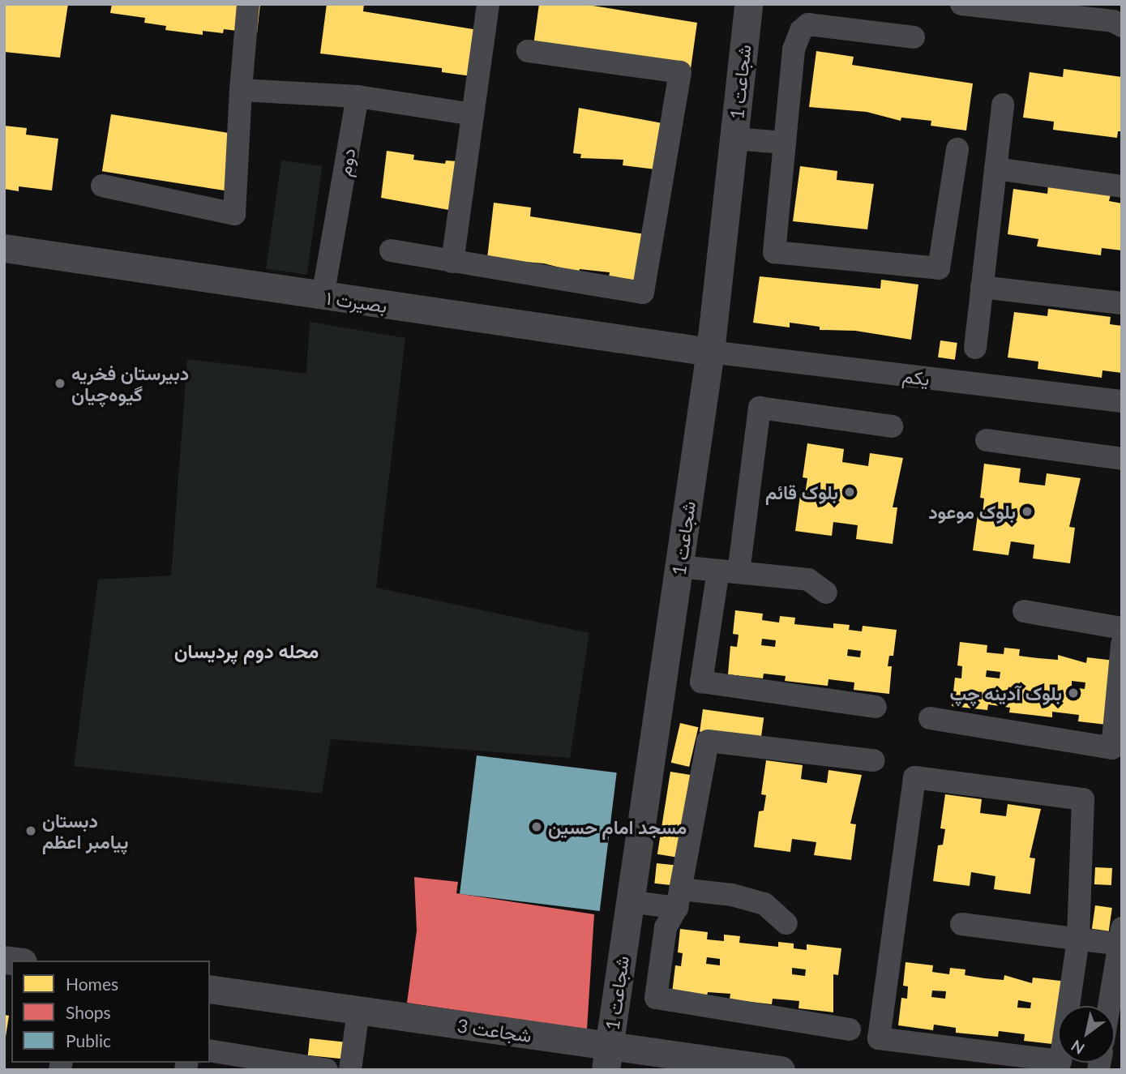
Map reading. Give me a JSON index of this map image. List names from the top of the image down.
{
  "streets": {
    "street": [
      "شجاعت 1",
      "دوم",
      "بصیرت ۱",
      "یکم",
      "شجاعت 3"
    ]
  },
  "crossings": [
    ["شجاعت 1", "بصیرت ۱"],
    ["شجاعت 1", "یکم"],
    ["شجاعت 1", "شجاعت 3"],
    ["دوم", "بصیرت ۱"],
    ["بصیرت ۱", "یکم"]
  ],
  "districts": ["محله دوم پردیسان"],
  "places": [
    "دبیرستان فخریه گیوه‌چیان",
    "بلوک قائم",
    "بلوک موعود",
    "بلوک آدینه چپ",
    "مسجد امام حسین",
    "دبستان پیامبر ا‌عظم"
  ],
  "legend": ["Homes", "Shops", "Public"],
  "north": "bottom left"
}
